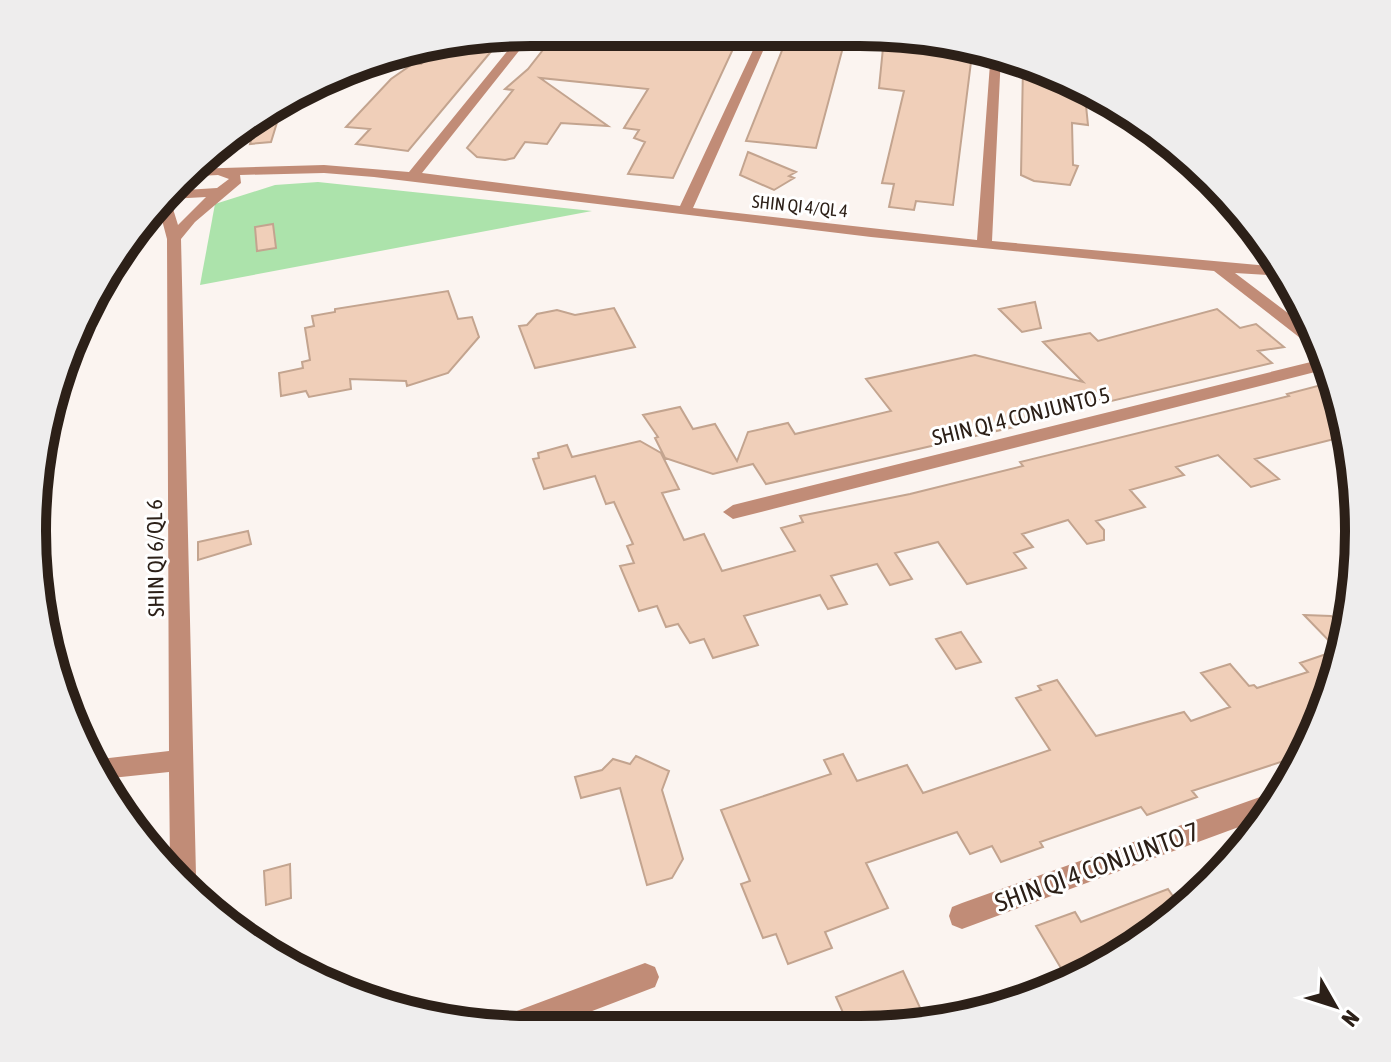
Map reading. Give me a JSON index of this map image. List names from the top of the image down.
{
  "streets": {
    "street": [
      "SHIN QI 4/QL 4",
      "SHIN QI 4 CONJUNTO 5",
      "SHIN QI 6/QL 6",
      "SHIN QI 4 CONJUNTO 7"
    ]
  },
  "north": "bottom right"
}
